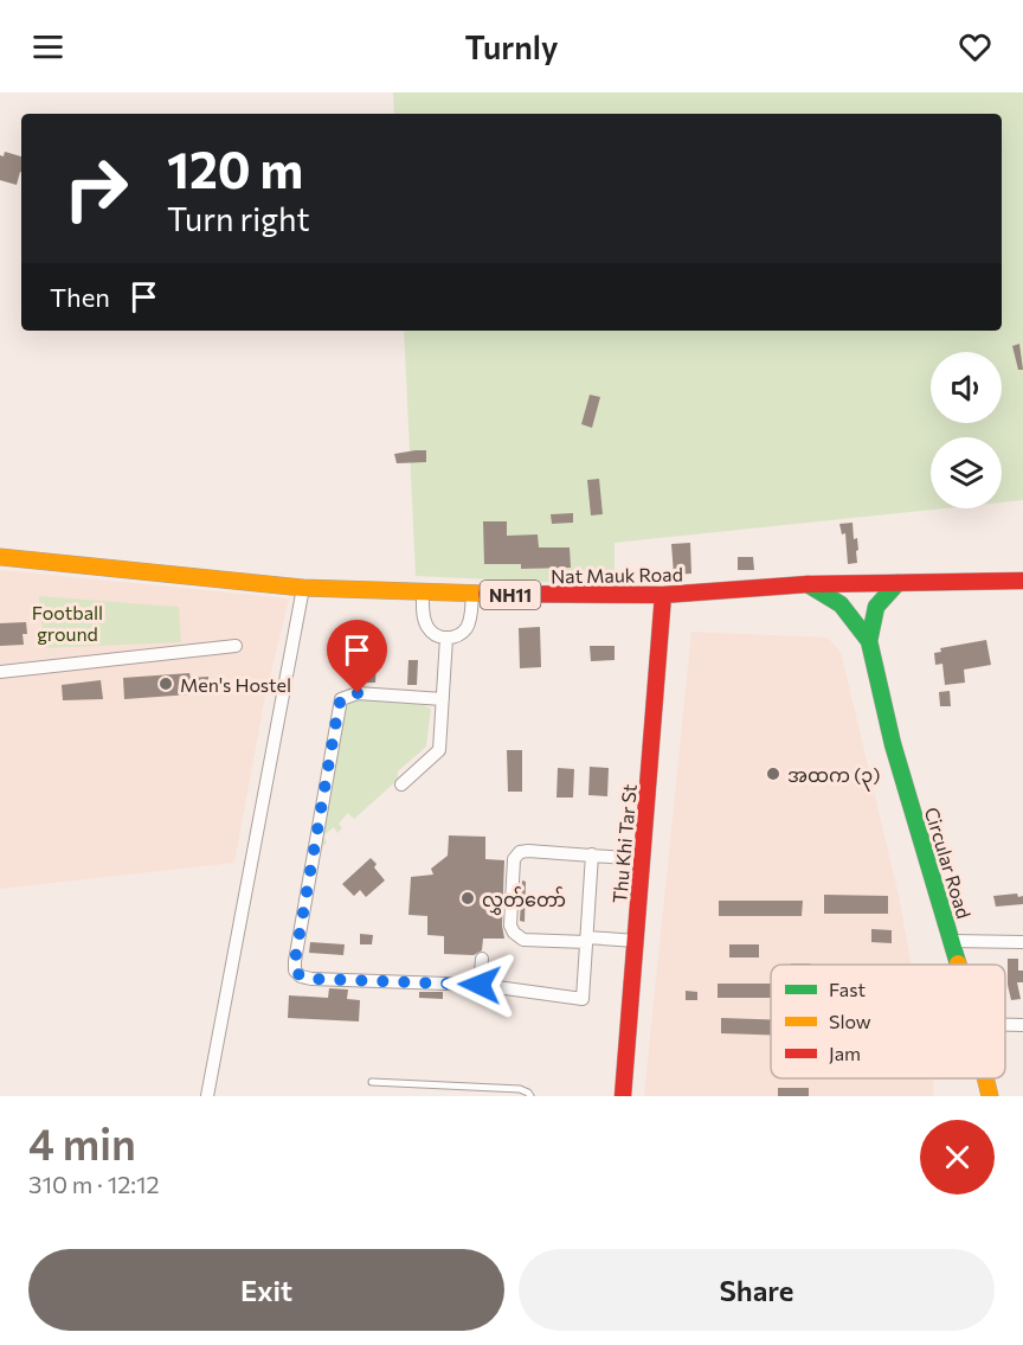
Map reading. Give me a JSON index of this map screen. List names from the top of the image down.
{
  "streets": {
    "main road": [
      "Nat Mauk Road",
      "NH11",
      "Thu Khi Tar St",
      "Circular Road"
    ]
  },
  "crossings": [
    ["Nat Mauk Road", "Thu Khi Tar St"]
  ],
  "parks": ["Football ground"],
  "places": ["Men's Hostel", "အထက (၃)", "လွှတ်တော်"],
  "legend": ["Fast", "Slow", "Jam"],
  "page": {
    "header": "Turnly",
    "turn": ["120 m", "Turn right"],
    "then": "Then",
    "heading": ["4 min", "310 m · 12:12"],
    "buttons": ["Exit", "Share"]
  }
}
